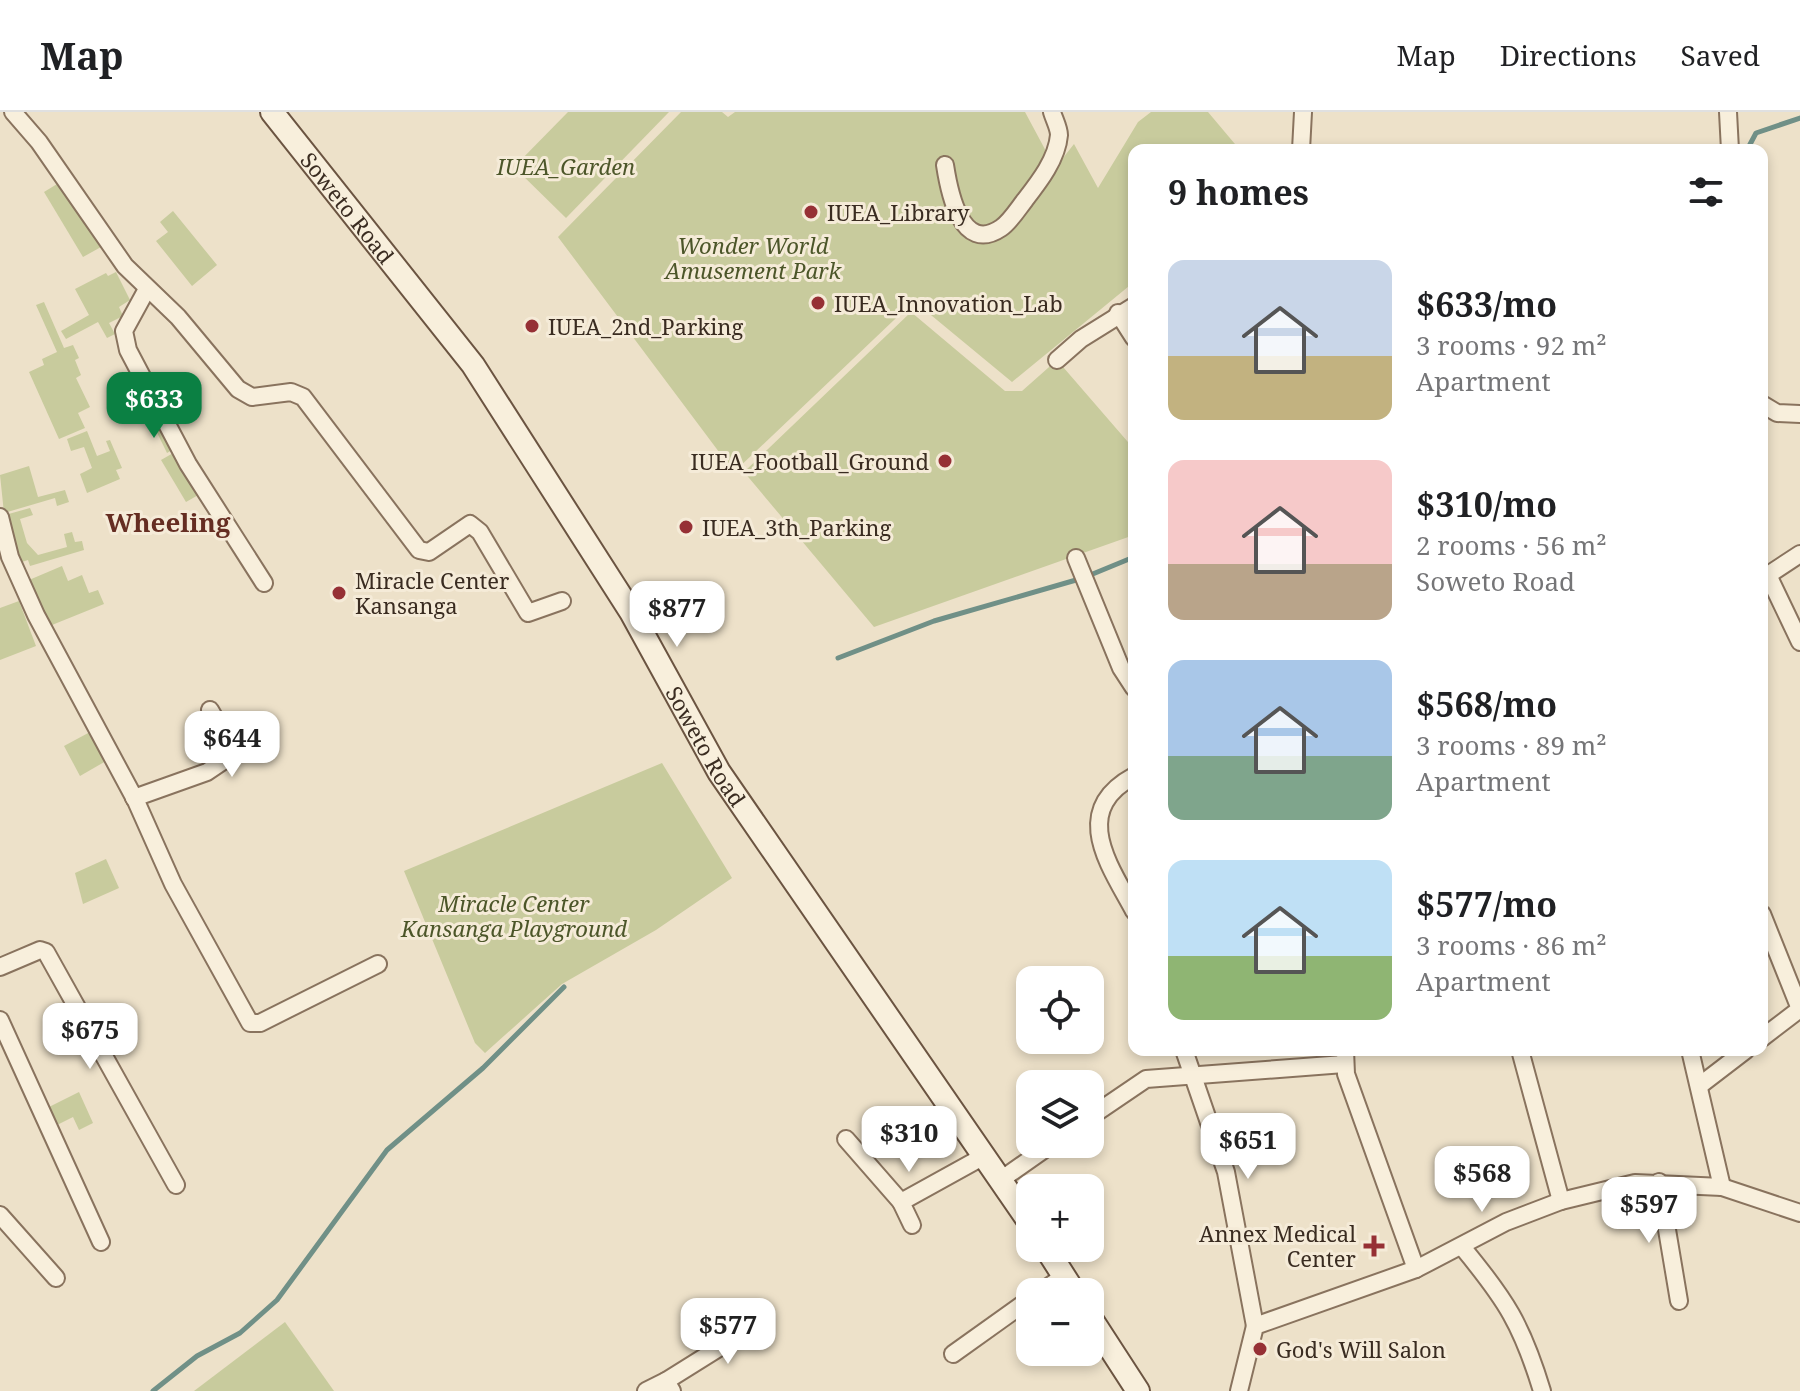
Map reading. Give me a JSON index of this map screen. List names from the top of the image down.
{
  "streets": {
    "street": ["Soweto Road"]
  },
  "districts": ["Wheeling"],
  "parks": ["IUEA_Garden", "Wonder World Amusement Park", "Miracle Center Kansanga Playground"],
  "places": {
    "other": [
      "IUEA_Library",
      "IUEA_Innovation_Lab",
      "IUEA_2nd_Parking",
      "IUEA_Football_Ground",
      "IUEA_3th_Parking",
      "Miracle Center Kansanga",
      "God's Will Salon"
    ],
    "health": ["Annex Medical Center"]
  },
  "page": {
    "header": "Map",
    "nav": ["Map", "Directions", "Saved"],
    "heading": "9 homes",
    "list": [
      {
        "name": "$633/mo",
        "note": "3 rooms · 92 m² · Apartment"
      },
      {
        "name": "$310/mo",
        "note": "2 rooms · 56 m² · Soweto Road"
      },
      {
        "name": "$568/mo",
        "note": "3 rooms · 89 m² · Apartment"
      },
      {
        "name": "$577/mo",
        "note": "3 rooms · 86 m² · Apartment"
      }
    ],
    "price": [
      "$633",
      "$877",
      "$644",
      "$675",
      "$310",
      "$651",
      "$568",
      "$597",
      "$577"
    ],
    "map_buttons": ["+", "−"]
  }
}
